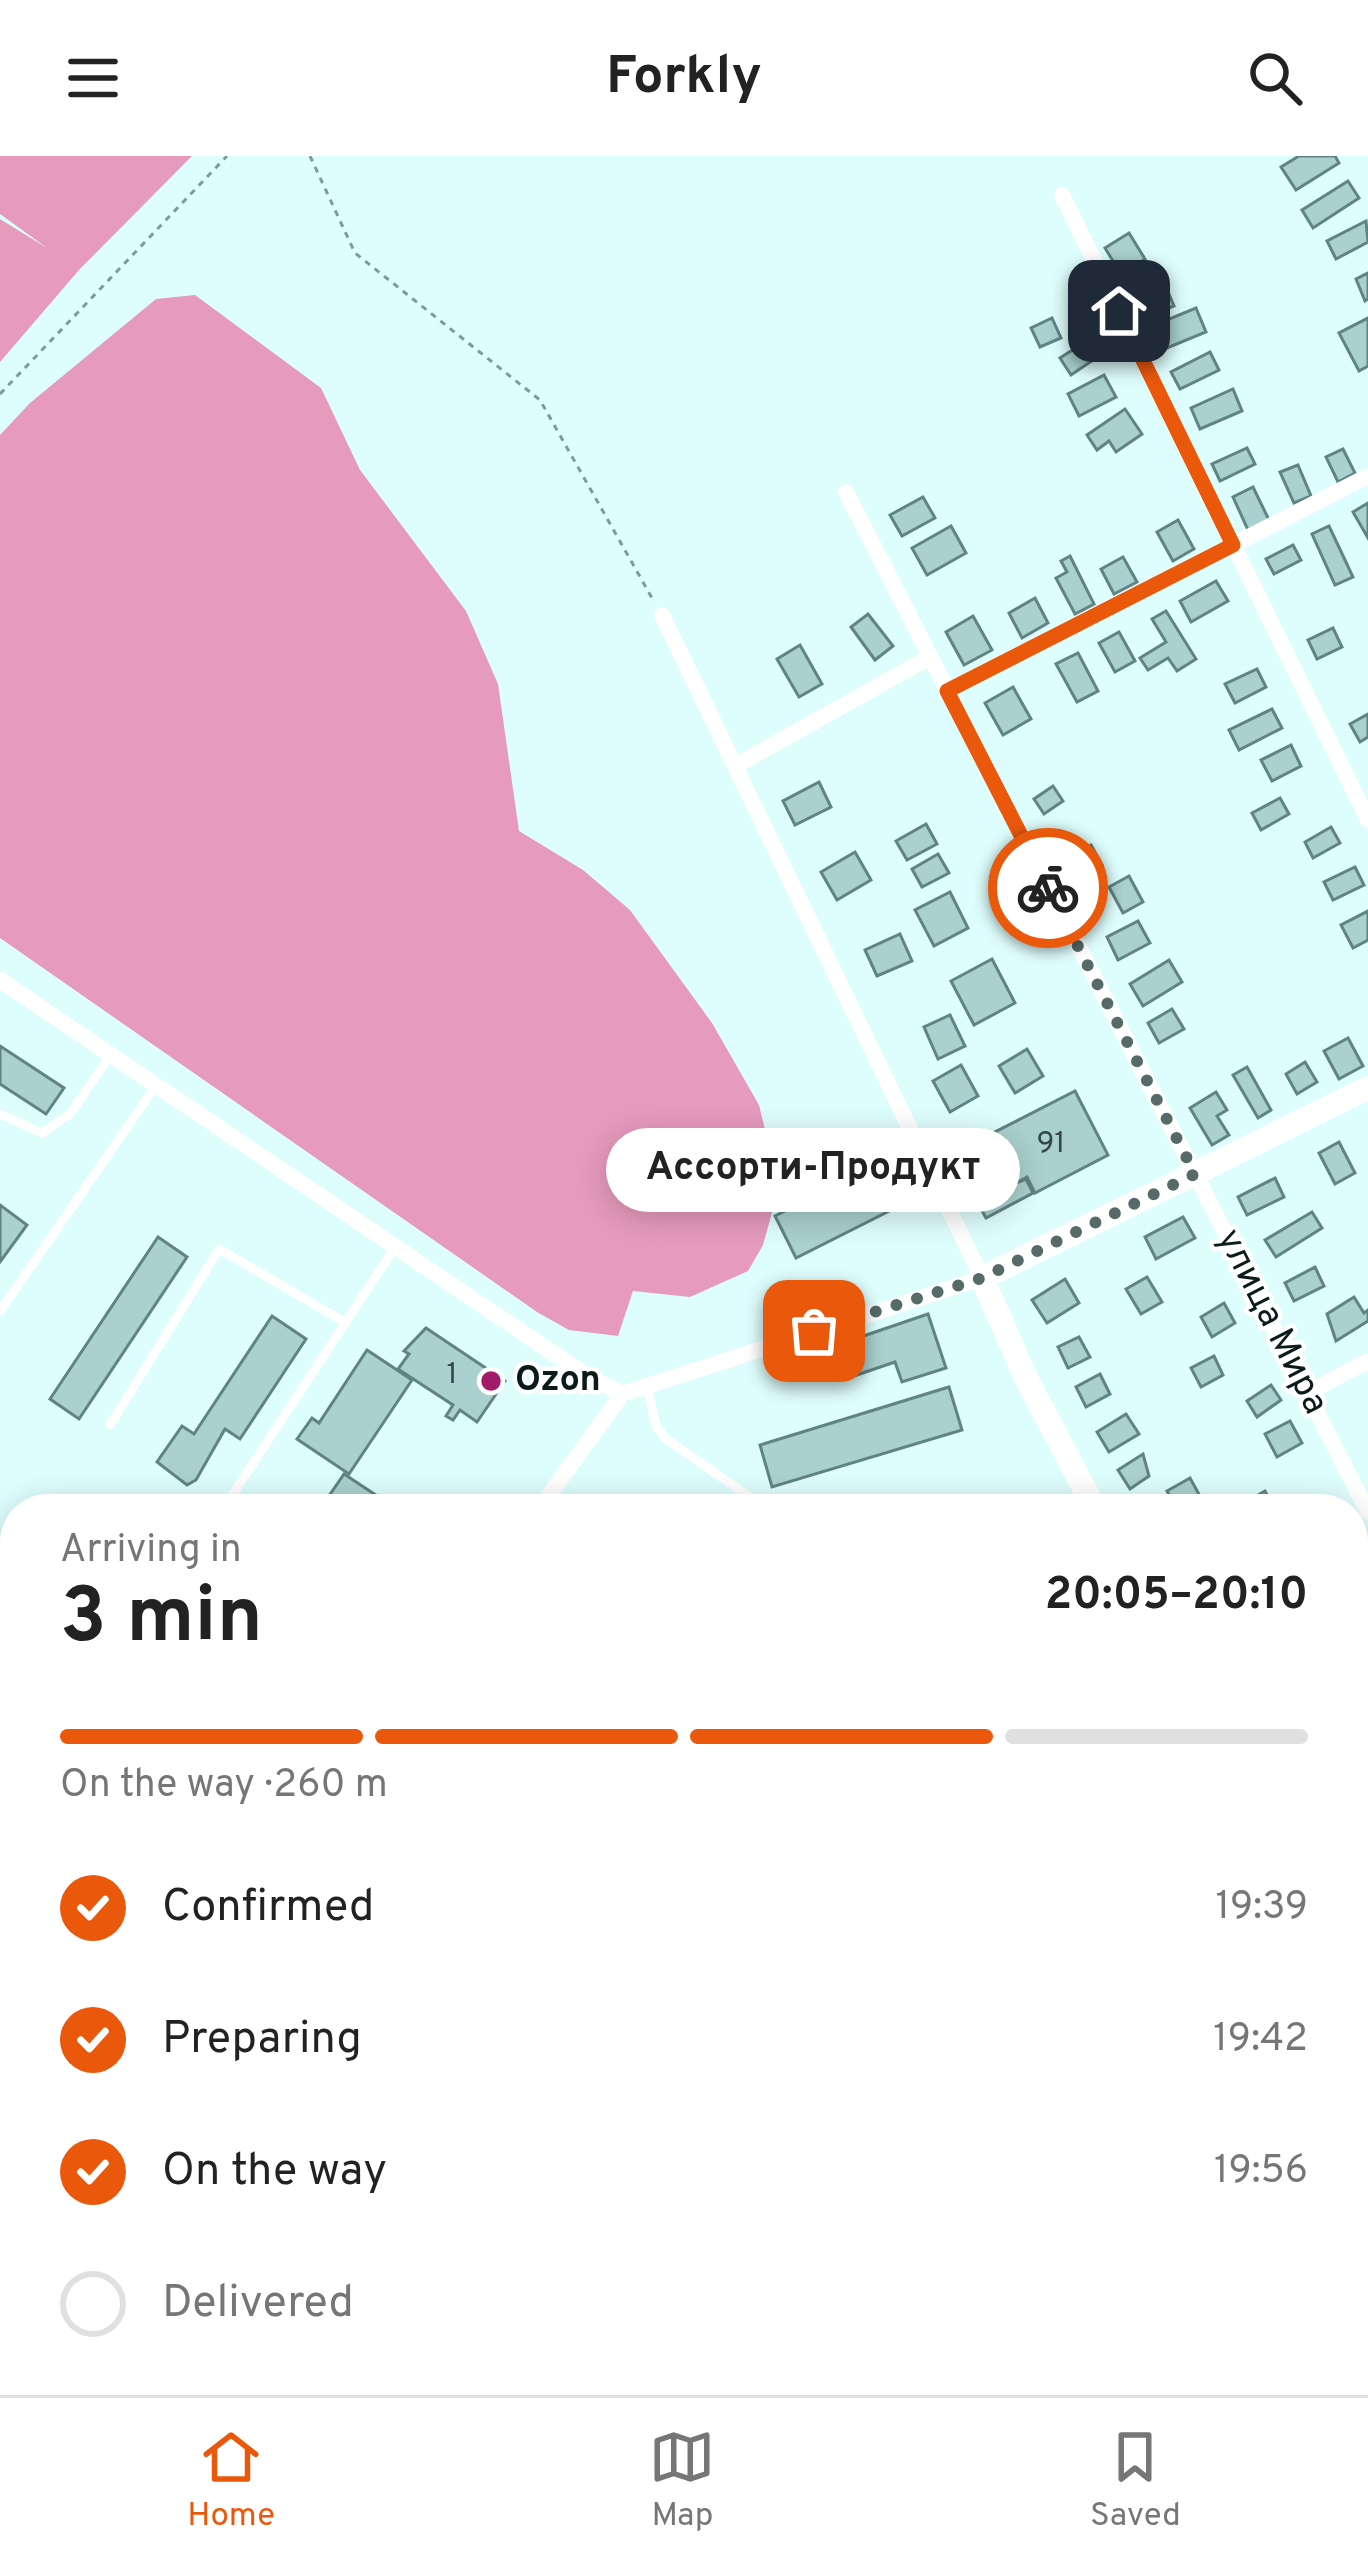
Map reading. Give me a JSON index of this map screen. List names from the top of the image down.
{
  "streets": {
    "street": ["улица Мира"]
  },
  "places": ["Ассорти-Продукт", "Ozon"],
  "house_numbers": ["91", "1"],
  "page": {
    "header": "Forkly",
    "bubble": "Ассорти-Продукт",
    "heading": ["3 min", "Arriving in", "20:05–20:10"],
    "bar": "On the way · 260 m",
    "list": [
      ["Confirmed", "19:39"],
      ["Preparing", "19:42"],
      ["On the way", "19:56"],
      "Delivered"
    ],
    "tabs": ["Home", "Map", "Saved"]
  }
}
